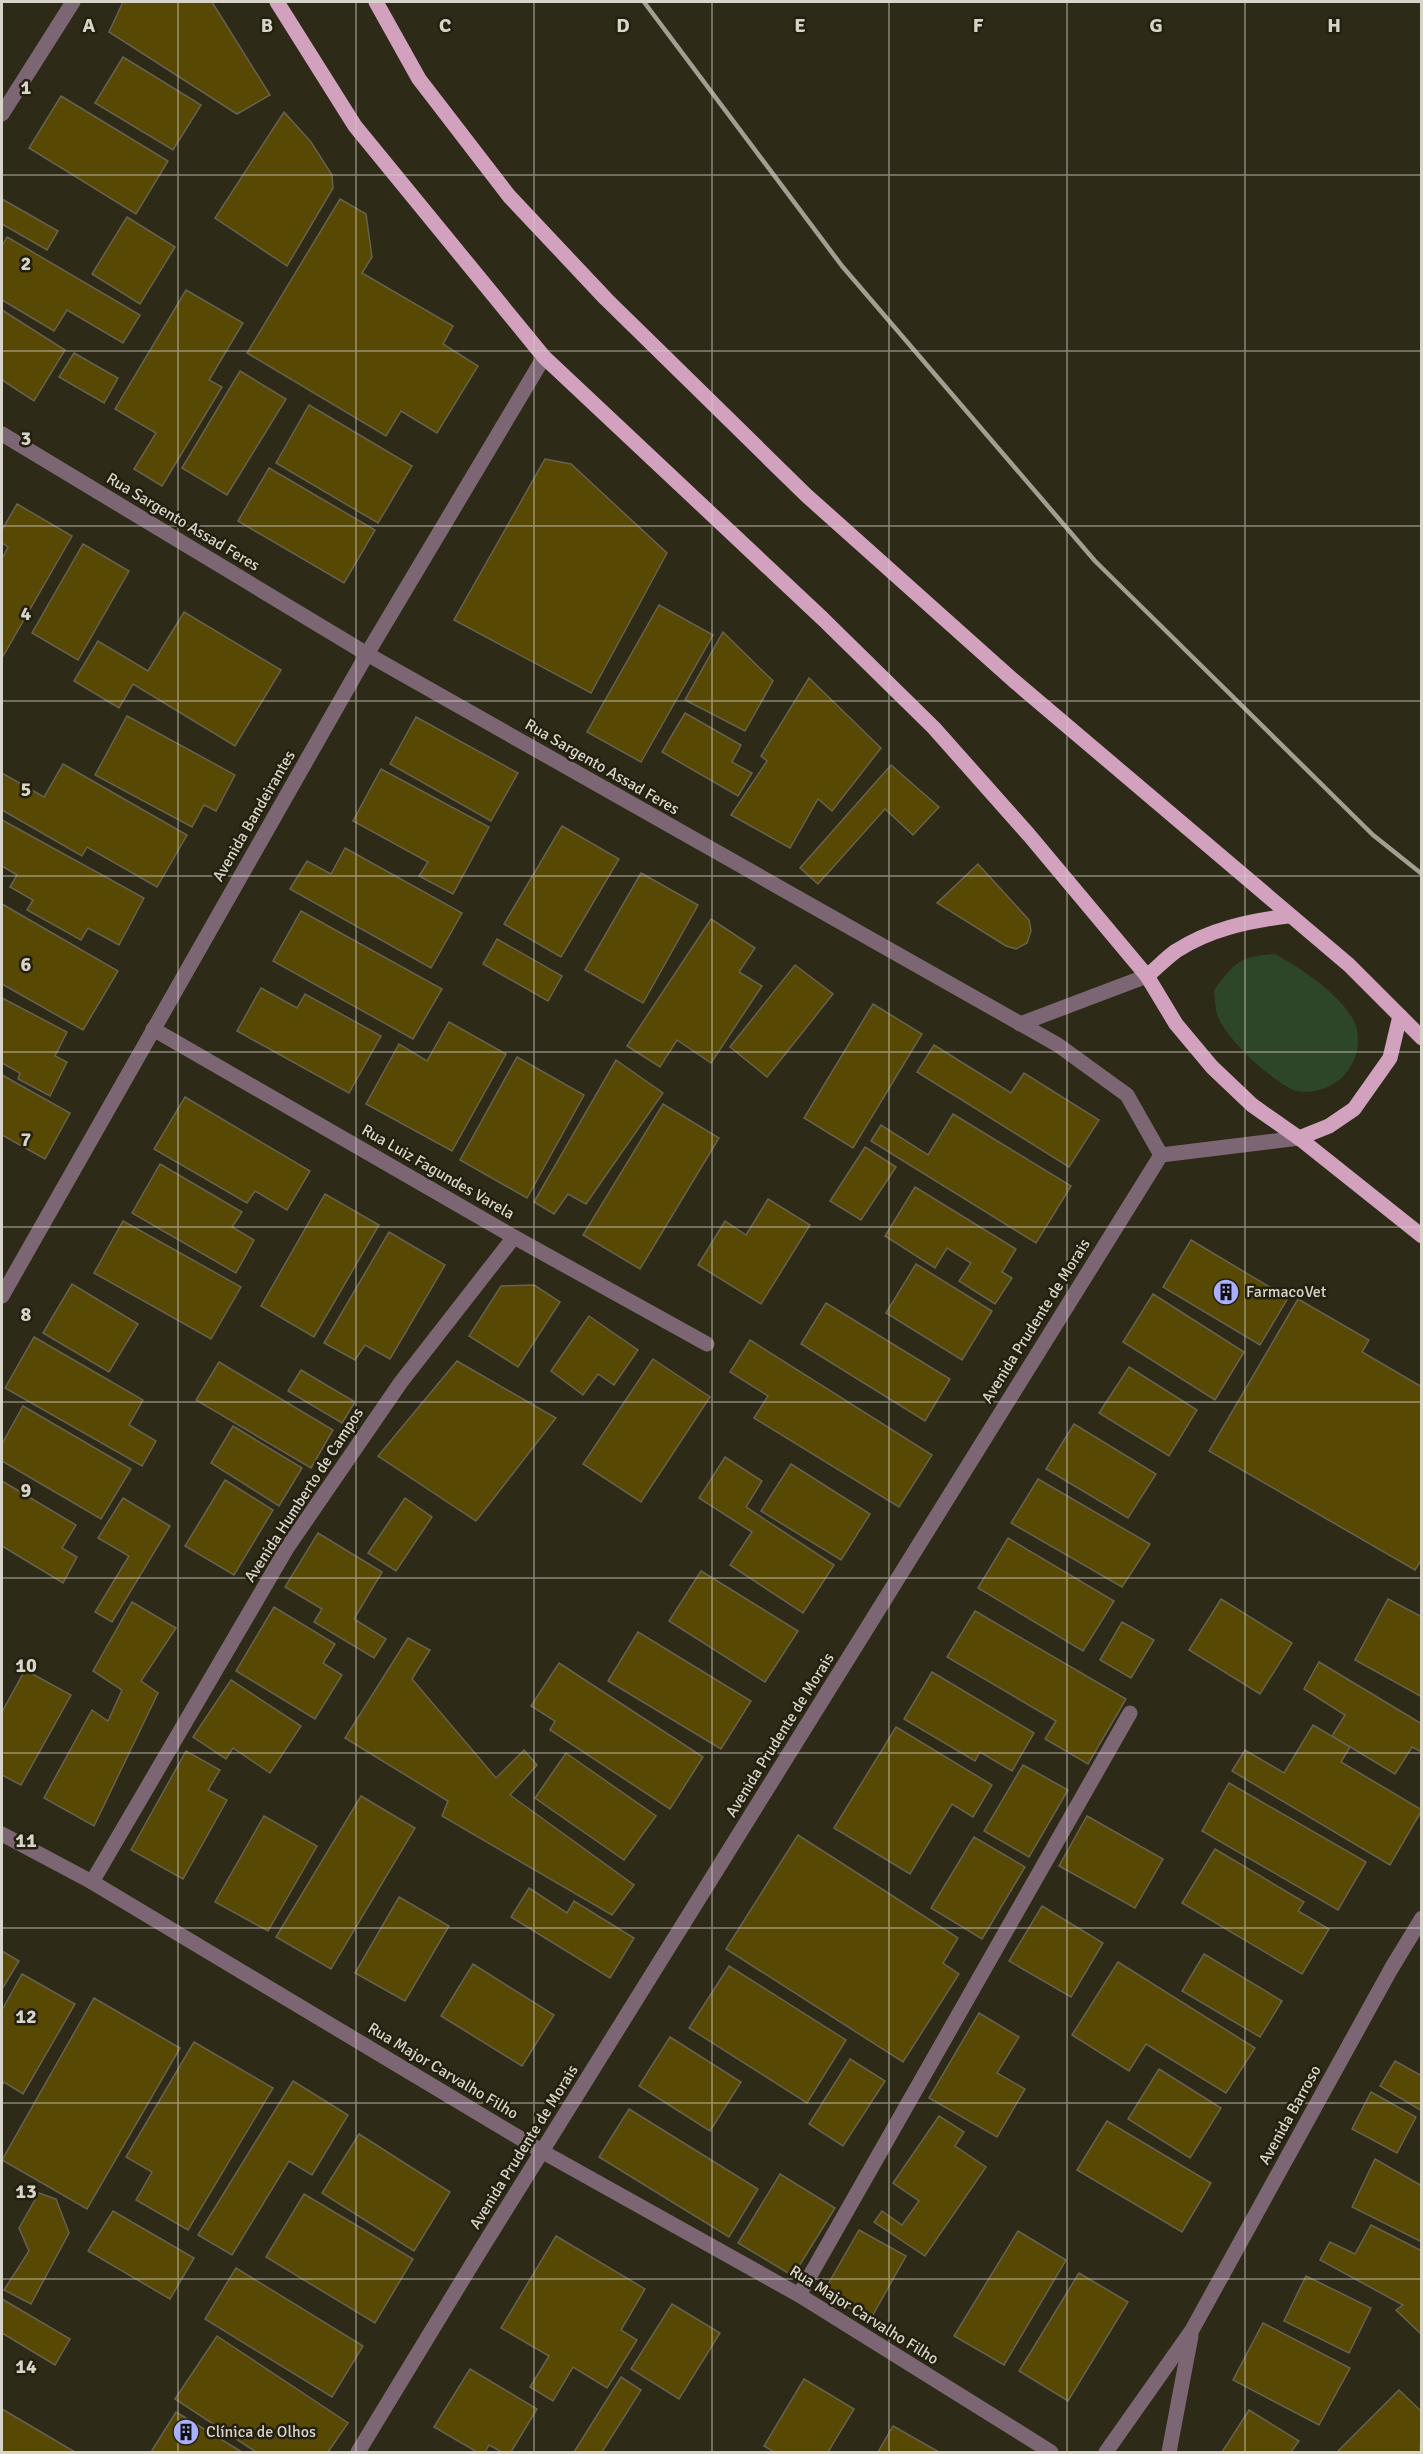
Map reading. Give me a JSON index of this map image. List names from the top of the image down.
{
  "streets": {
    "street": [
      "Rua Sargento Assad Feres",
      "Avenida Bandeirantes",
      "Rua Luiz Fagundes Varela",
      "Avenida Prudente de Morais",
      "Avenida Humberto de Campos",
      "Rua Major Carvalho Filho",
      "Avenida Barroso"
    ]
  },
  "crossings": [
    ["Rua Sargento Assad Feres", "Avenida Bandeirantes"],
    ["Rua Sargento Assad Feres", "Avenida Prudente de Morais"],
    ["Avenida Bandeirantes", "Rua Luiz Fagundes Varela"],
    ["Rua Luiz Fagundes Varela", "Avenida Humberto de Campos"],
    ["Avenida Prudente de Morais", "Rua Major Carvalho Filho"],
    ["Avenida Humberto de Campos", "Rua Major Carvalho Filho"]
  ],
  "places": {
    "building": ["FarmacoVet", "Clínica de Olhos"]
  },
  "grid": {
    "columns": [
      "A",
      "B",
      "C",
      "D",
      "E",
      "F",
      "G",
      "H"
    ],
    "rows": [
      "1",
      "2",
      "3",
      "4",
      "5",
      "6",
      "7",
      "8",
      "9",
      "10",
      "11",
      "12",
      "13",
      "14"
    ]
  }
}
